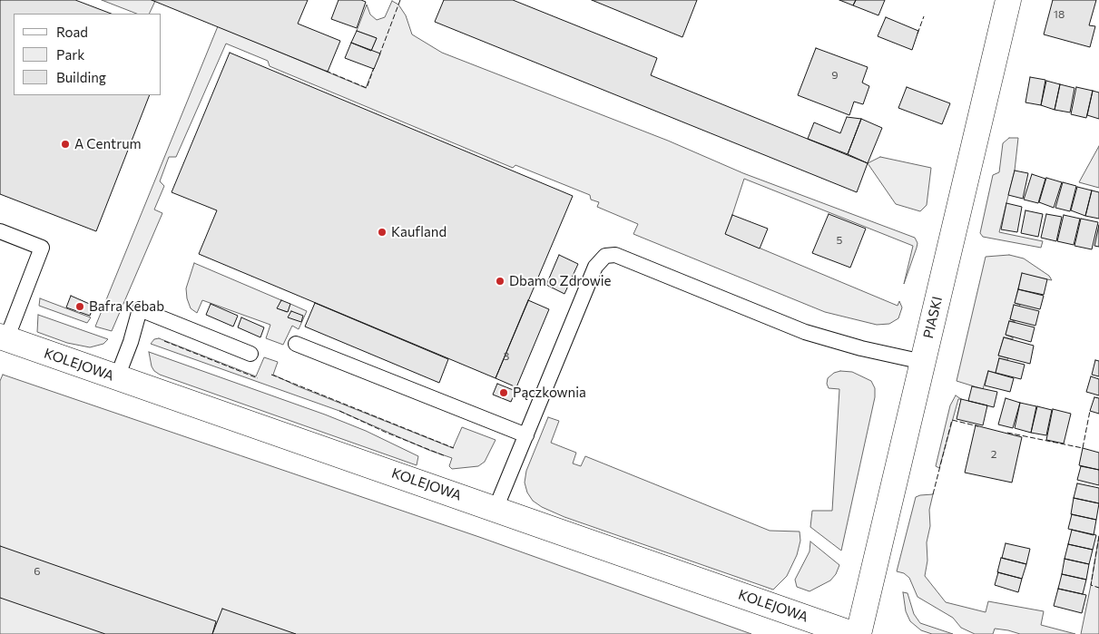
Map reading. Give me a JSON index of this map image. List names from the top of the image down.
{
  "streets": {
    "street": ["PIASKI", "KOLEJOWA"]
  },
  "places": [
    "A Centrum",
    "Kaufland",
    "Dbam o Zdrowie",
    "Bafra Kebab",
    "Pączkownia"
  ],
  "house_numbers": [
    "18",
    "9",
    "5",
    "3",
    "2",
    "6"
  ],
  "legend": ["Road", "Park", "Building"]
}
